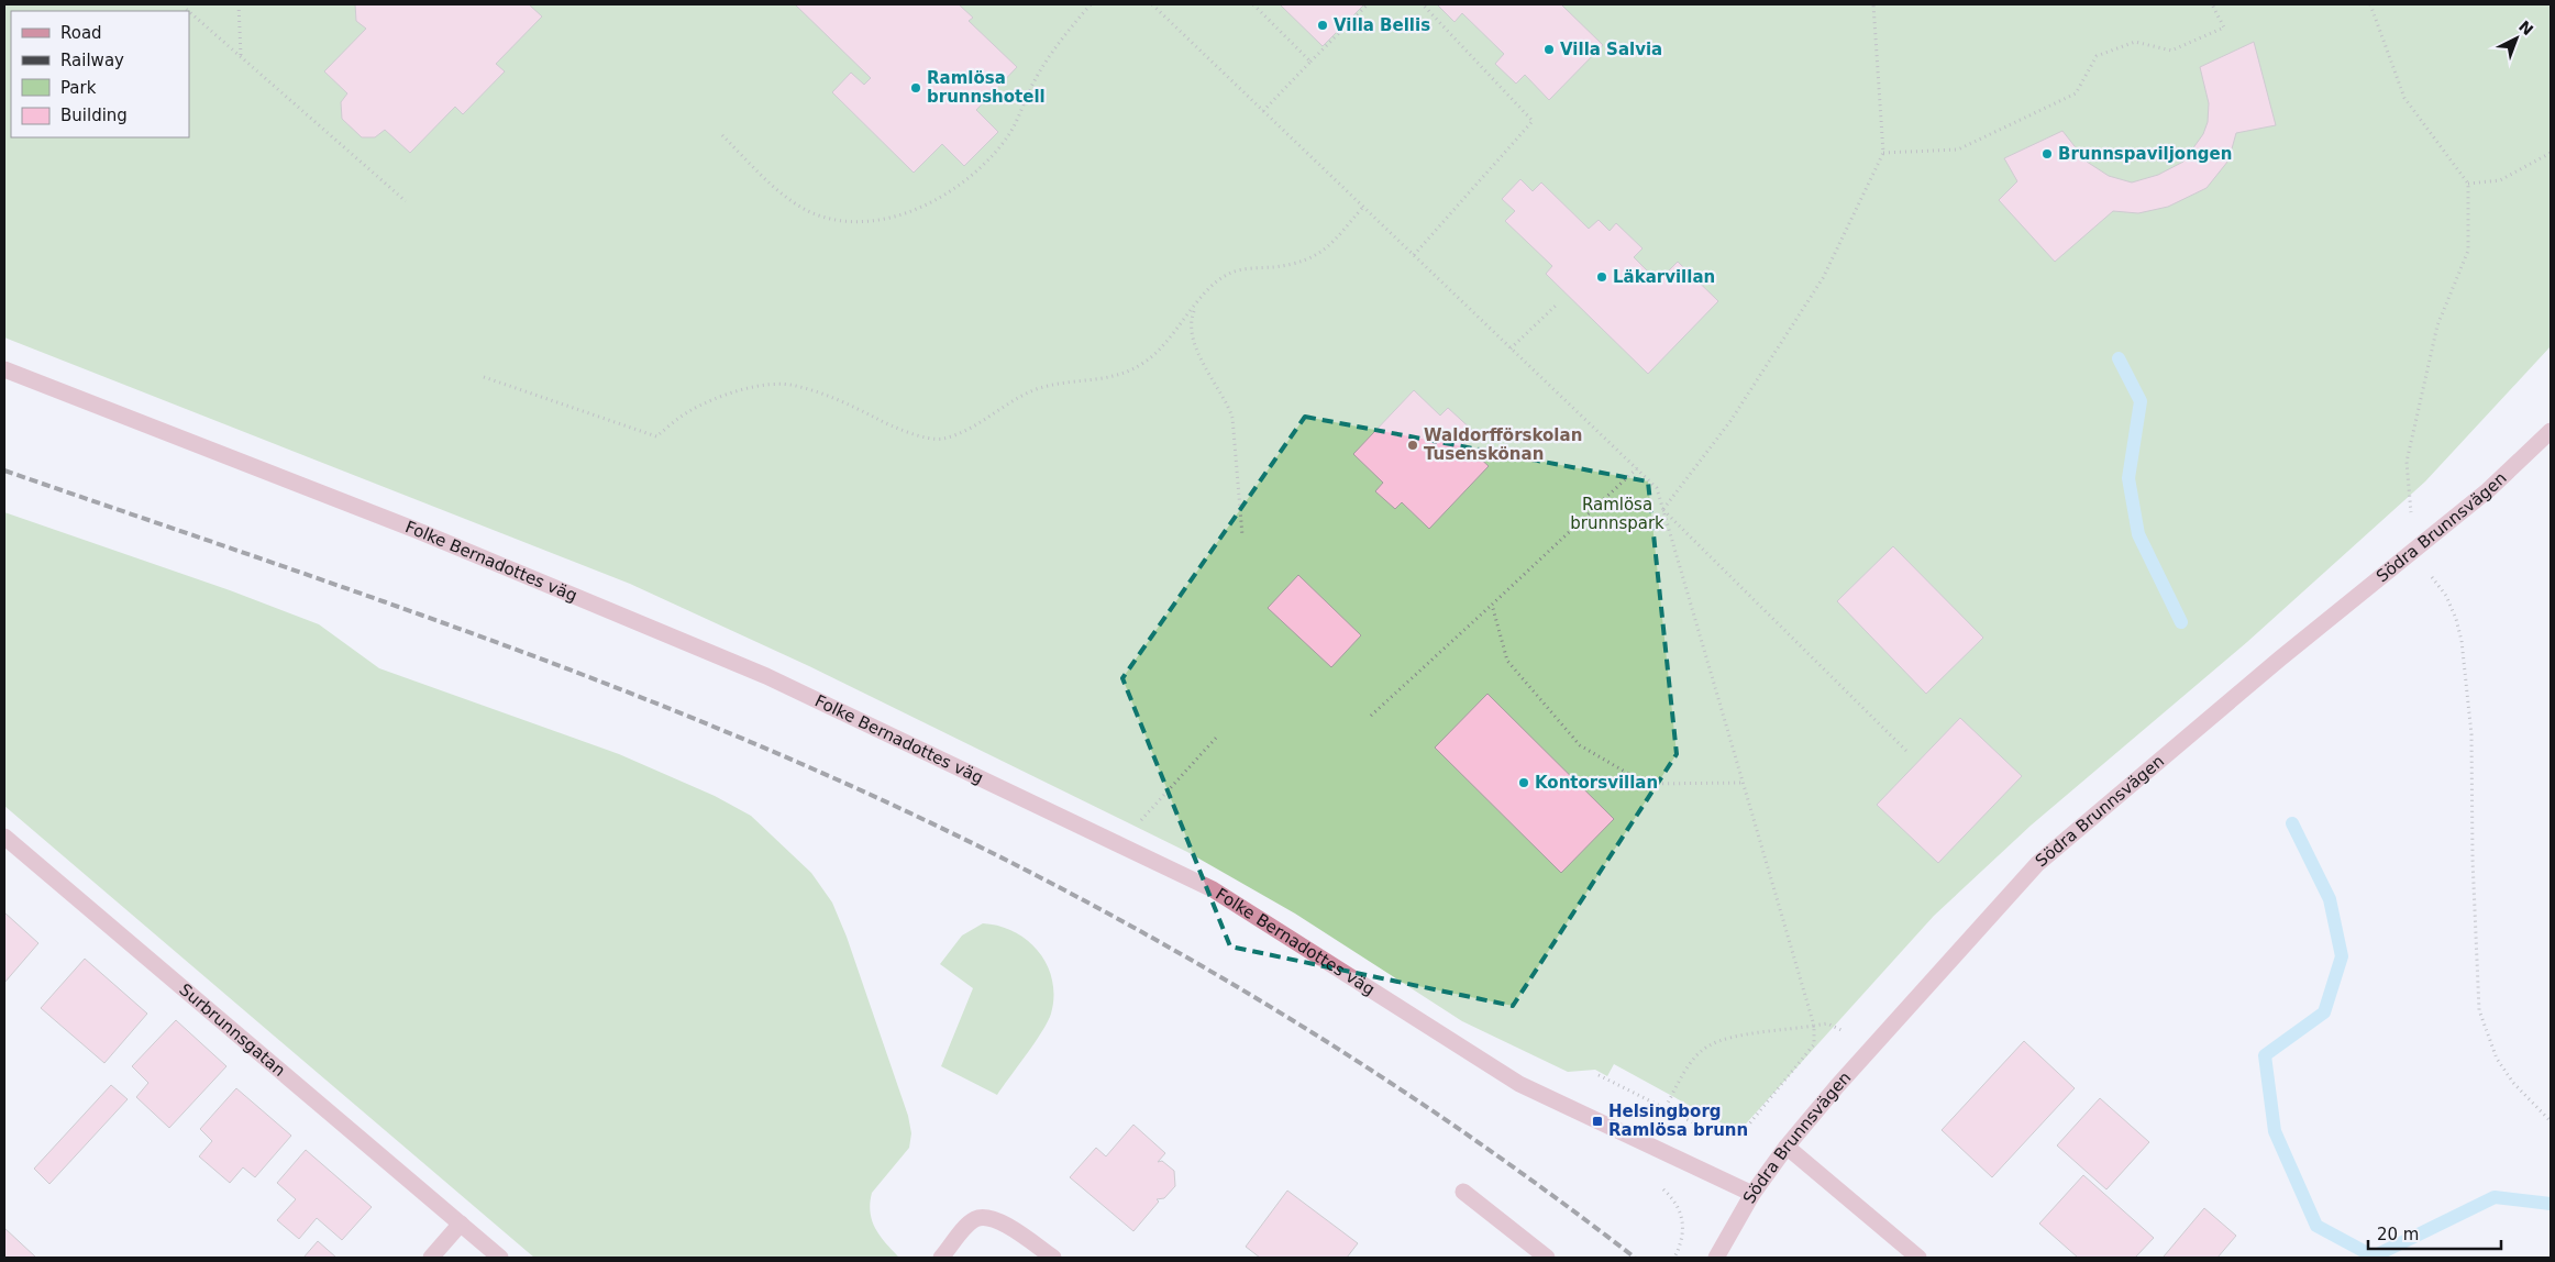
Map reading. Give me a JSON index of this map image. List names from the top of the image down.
{
  "streets": {
    "street": ["Södra Brunnsvägen", "Folke Bernadottes väg", "Surbrunnsgatan"]
  },
  "crossings": [
    ["Södra Brunnsvägen", "Folke Bernadottes väg"]
  ],
  "parks": ["Ramlösa brunnspark"],
  "places": {
    "other": [
      "Villa Bellis",
      "Villa Salvia",
      "Ramlösa brunnshotell",
      "Brunnspaviljongen",
      "Läkarvillan",
      "Waldorfförskolan Tusenskönan",
      "Kontorsvillan"
    ],
    "transit": ["Helsingborg Ramlösa brunn"]
  },
  "legend": [
    "Road",
    "Railway",
    "Park",
    "Building"
  ],
  "scale_bar": "20 m",
  "north": "top right"
}
